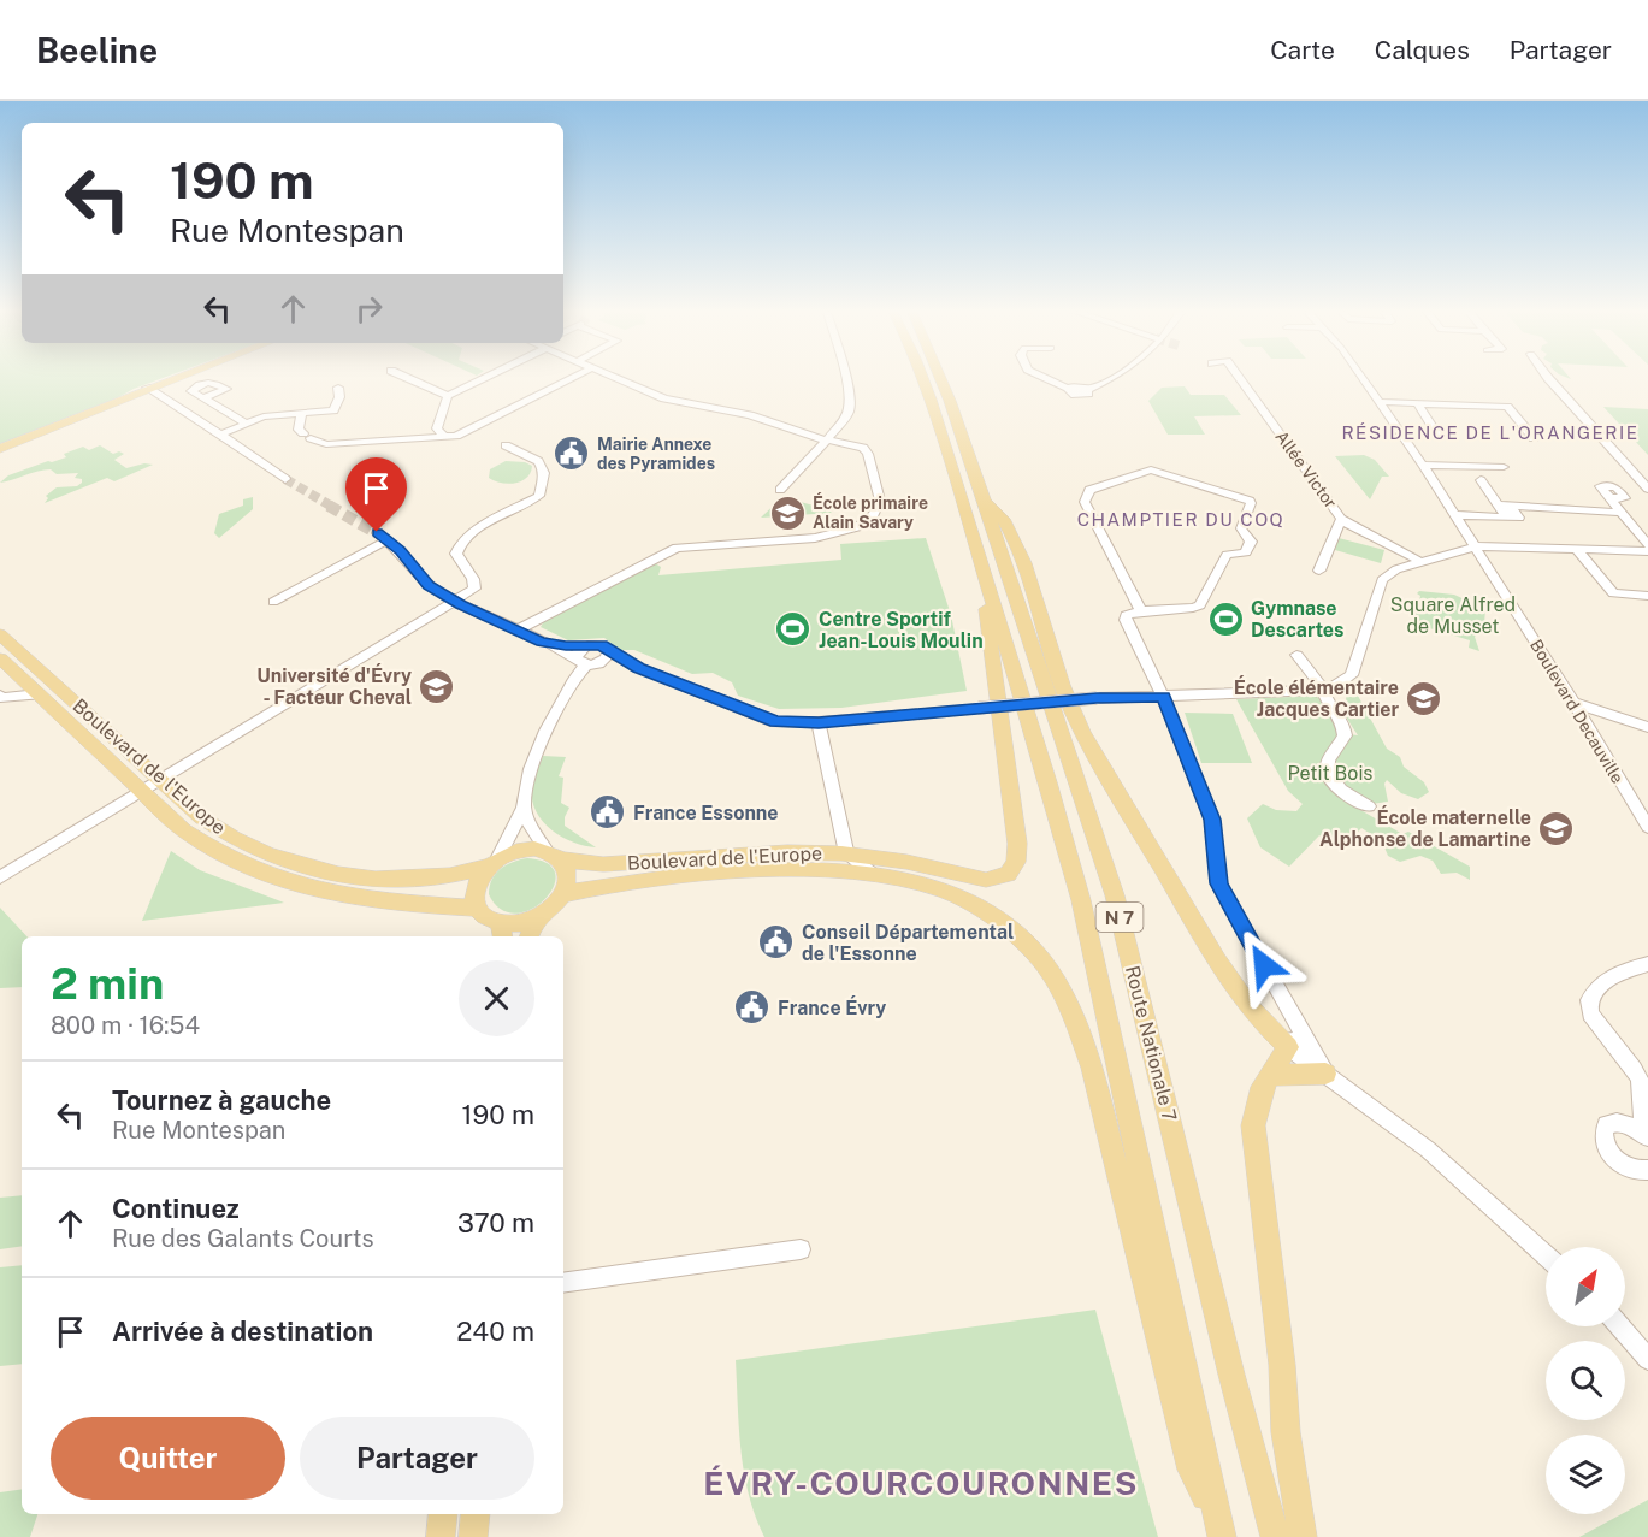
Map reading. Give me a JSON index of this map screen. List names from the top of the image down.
{
  "streets": {
    "main road": ["Boulevard de l'Europe", "N 7", "Route Nationale 7"],
    "street": ["Allée Victor", "Boulevard Decauville"]
  },
  "crossings": [
    ["Boulevard de l'Europe", "Route Nationale 7"]
  ],
  "districts": ["RÉSIDENCE DE L'ORANGERIE", "CHAMPTIER DU COQ", "ÉVRY-COURCOURONNES"],
  "parks": ["Square Alfred de Musset", "Petit Bois"],
  "places": {
    "public building": [
      "Mairie Annexe des Pyramides",
      "France Essonne",
      "Conseil Départemental de l'Essonne",
      "France Évry"
    ],
    "school or university": [
      "École primaire Alain Savary",
      "Université d'Évry - Facteur Cheval",
      "École élémentaire Jacques Cartier",
      "École maternelle Alphonse de Lamartine"
    ],
    "sports": ["Gymnase Descartes", "Centre Sportif Jean-Louis Moulin"]
  },
  "north": "top right",
  "page": {
    "header": "Beeline",
    "nav": ["Carte", "Calques", "Partager"],
    "turn": ["190 m", "Rue Montespan"],
    "heading": ["2 min", "800 m · 16:54"],
    "list": [
      {
        "name": "Tournez à gauche",
        "note": "Rue Montespan",
        "value": "190 m"
      },
      {
        "name": "Continuez",
        "note": "Rue des Galants Courts",
        "value": "370 m"
      },
      {
        "name": "Arrivée à destination",
        "value": "240 m"
      }
    ],
    "buttons": ["Quitter", "Partager"]
  }
}
